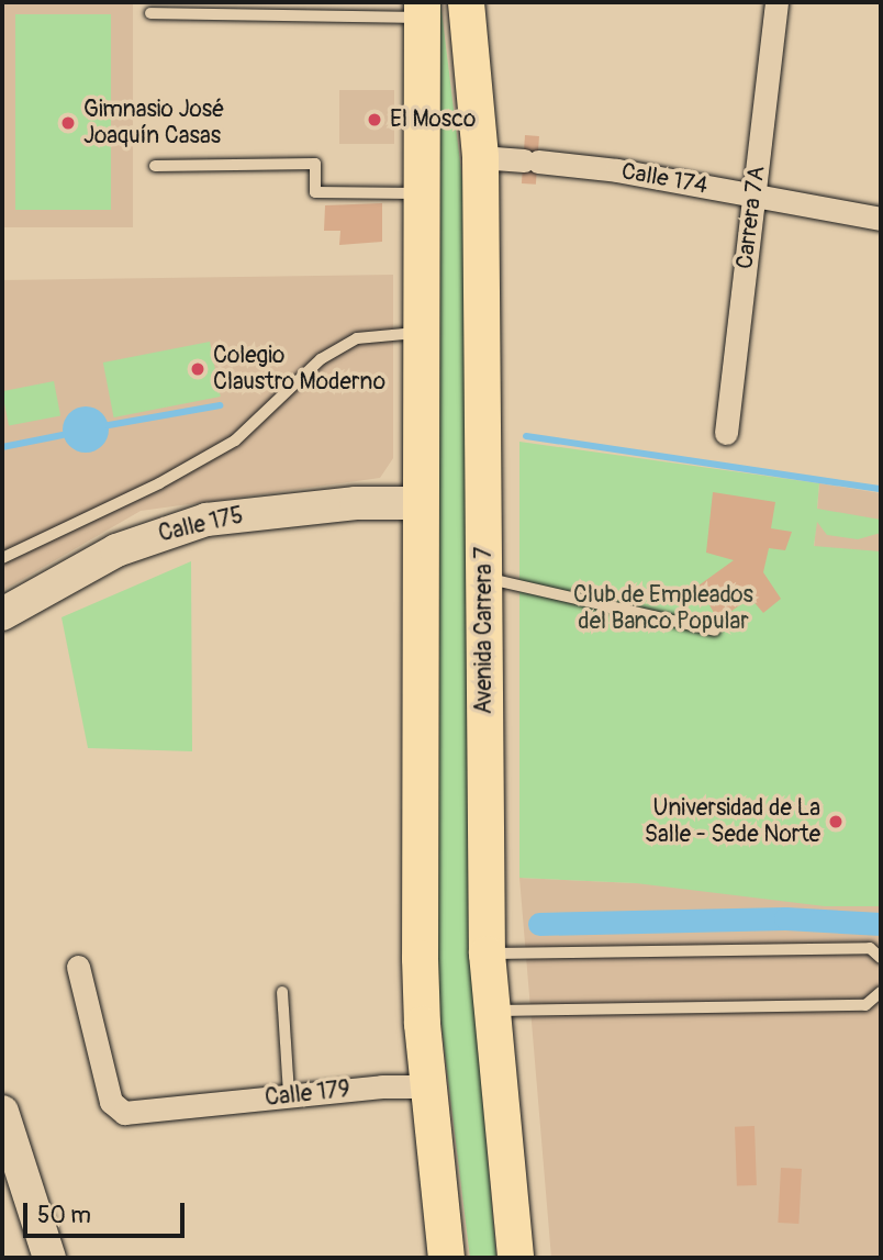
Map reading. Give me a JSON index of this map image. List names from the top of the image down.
{
  "streets": {
    "main road": ["Avenida Carrera 7"],
    "street": [
      "Calle 174",
      "Carrera 7A",
      "Calle 175",
      "Calle 179"
    ]
  },
  "crossings": [
    ["Calle 174", "Carrera 7A"],
    ["Calle 174", "Avenida Carrera 7"]
  ],
  "parks": ["Club de Empleados del Banco Popular"],
  "places": [
    "El Mosco",
    "Gimnasio José Joaquín Casas",
    "Colegio Claustro Moderno",
    "Universidad de La Salle - Sede Norte"
  ],
  "scale_bar": "50 m"
}
